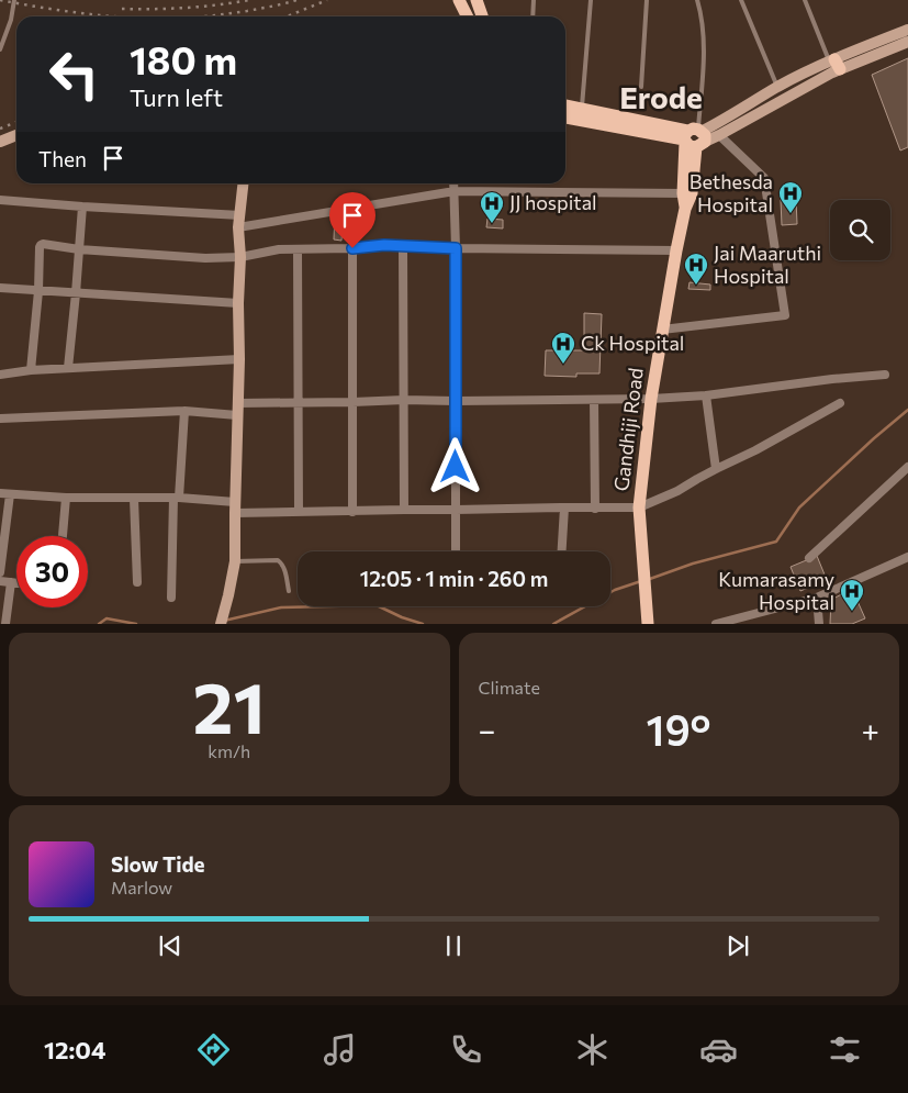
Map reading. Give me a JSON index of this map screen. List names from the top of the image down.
{
  "streets": {
    "main road": ["Gandhiji Road"]
  },
  "districts": ["Erode"],
  "places": {
    "hospital": [
      "Bethesda Hospital",
      "JJ hospital",
      "Jai Maaruthi Hospital",
      "Ck Hospital",
      "Kumarasamy Hospital"
    ]
  },
  "page": {
    "turn": ["180 m", "Turn left"],
    "then": "Then",
    "limit": "30",
    "trip": "12:05 · 1 min · 260 m",
    "tile": [
      ["21", "km/h"],
      "Climate"
    ],
    "heat": ["−", "19°", "+"],
    "song": ["Slow Tide", "Marlow"],
    "tabs": "12:04"
  }
}
